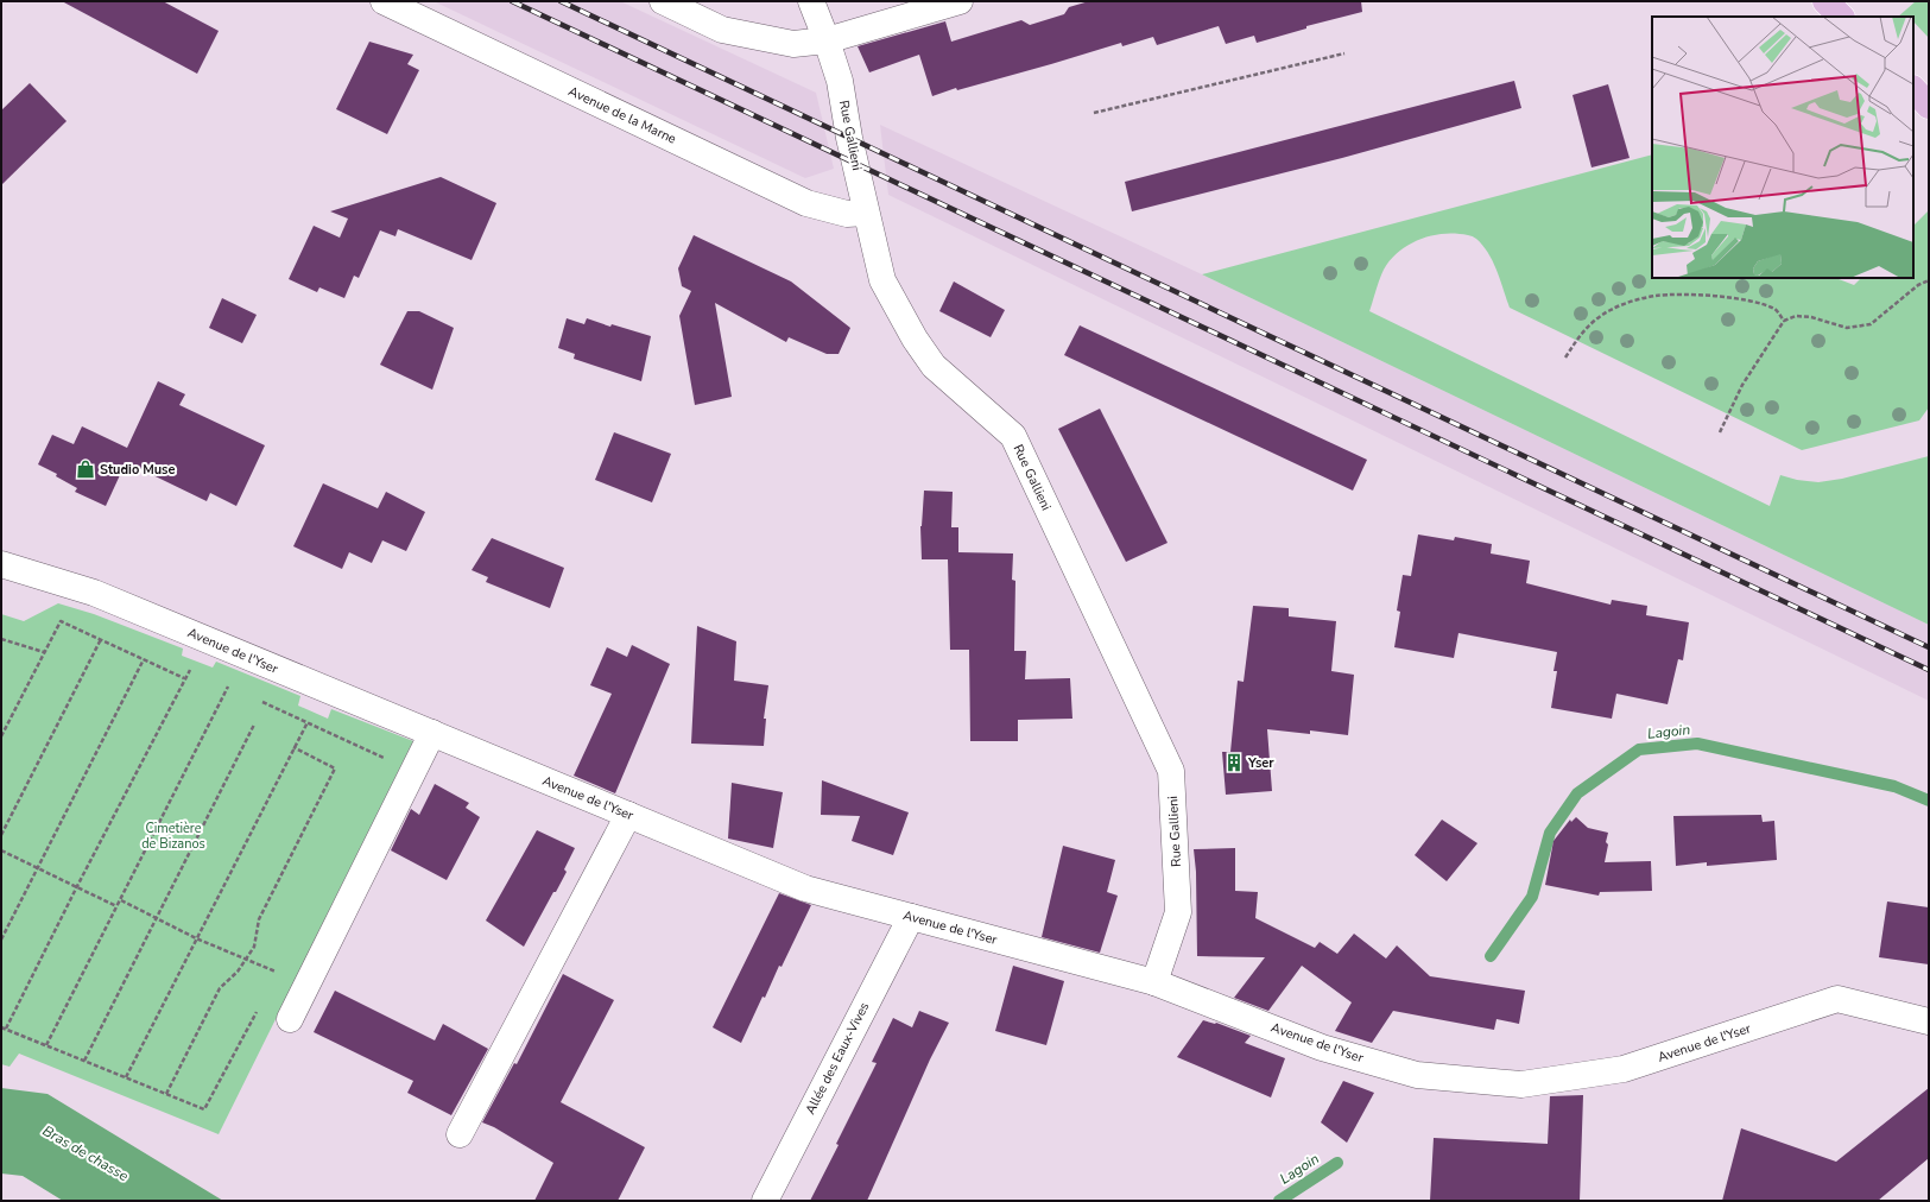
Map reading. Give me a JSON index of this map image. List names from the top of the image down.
{
  "streets": {
    "street": [
      "Avenue de la Marne",
      "Rue Gallieni",
      "Avenue de l'Yser",
      "Allée des Eaux-Vives"
    ]
  },
  "crossings": [
    ["Avenue de la Marne", "Rue Gallieni"],
    ["Rue Gallieni", "Avenue de l'Yser"],
    ["Avenue de l'Yser", "Allée des Eaux-Vives"]
  ],
  "water": ["Lagoin", "Bras de chasse"],
  "parks": ["Cimetière de Bizanos"],
  "places": {
    "shop": ["Studio Muse"],
    "building": ["Yser"]
  }
}
